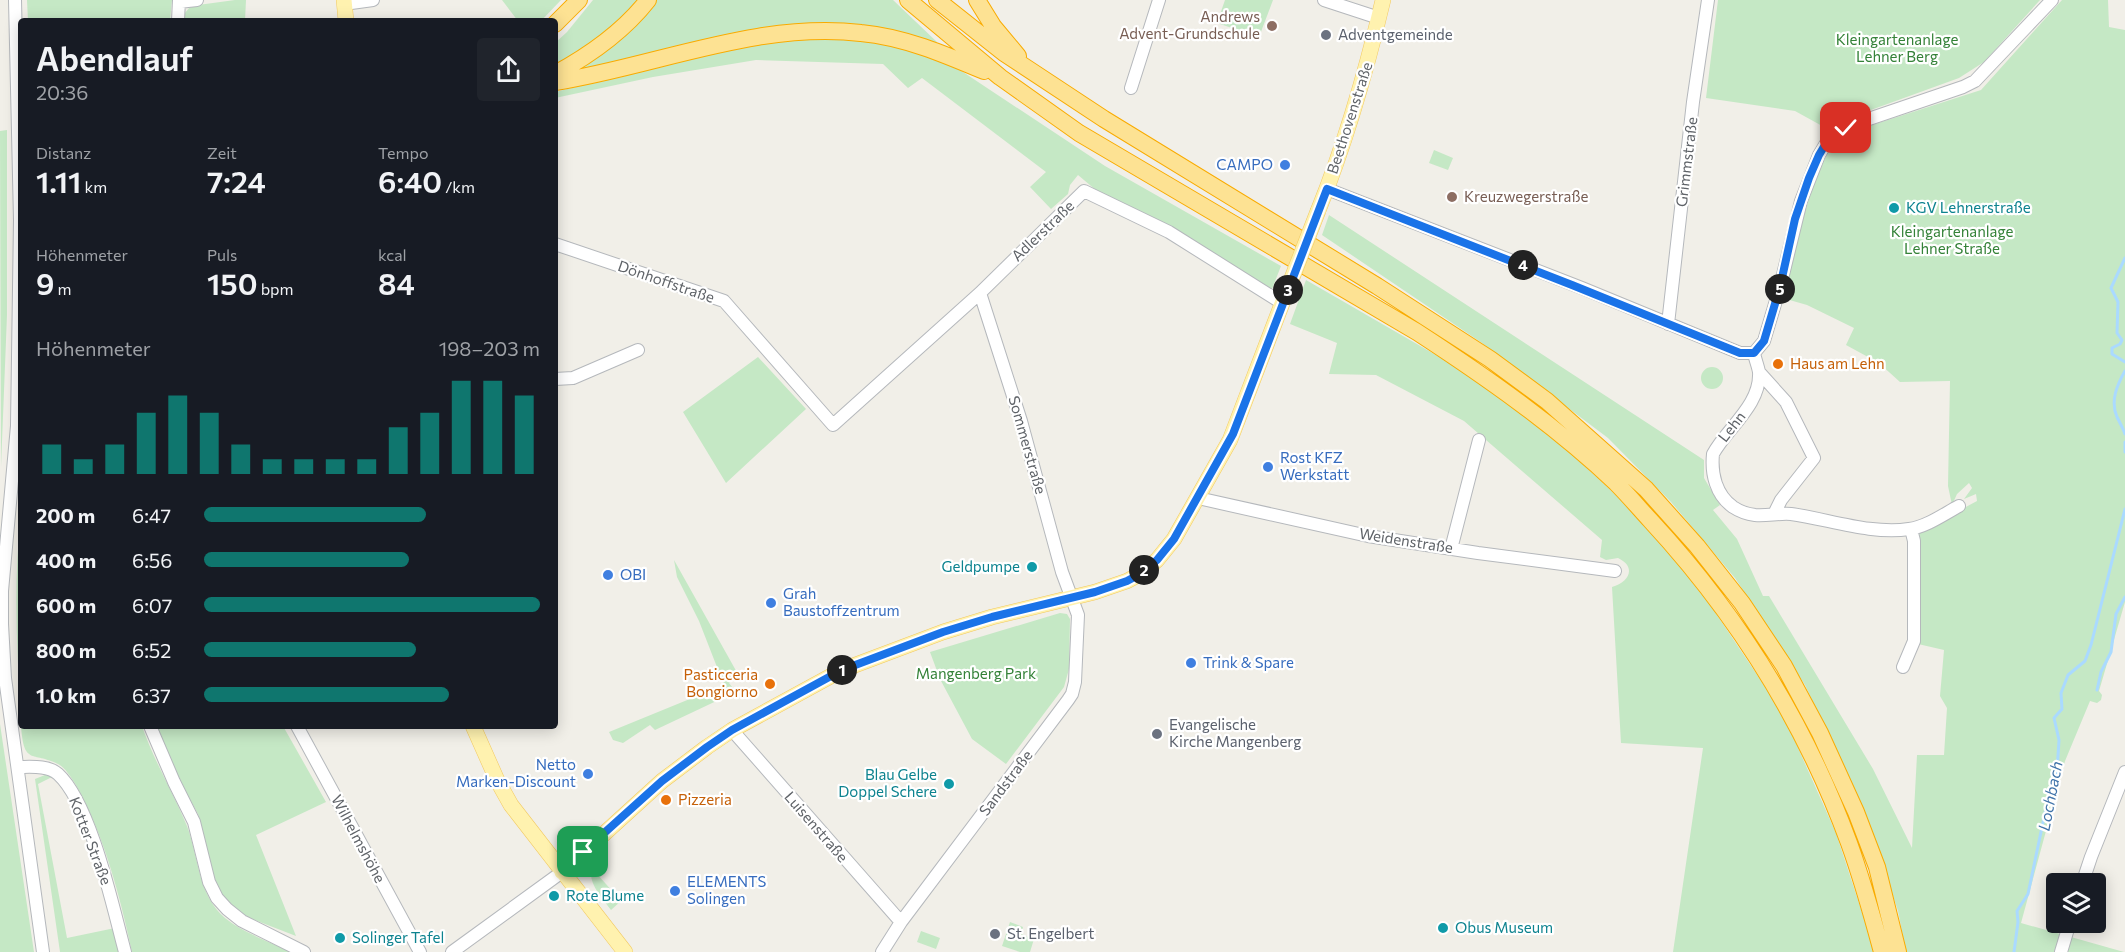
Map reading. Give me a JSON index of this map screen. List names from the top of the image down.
{
  "streets": {
    "main road": ["Beethovenstraße"],
    "street": [
      "Grimmstraße",
      "Adlerstraße",
      "Dönhoffstraße",
      "Lehn",
      "Sommerstraße",
      "Weidenstraße",
      "Sandstraße",
      "Luisenstraße",
      "Wilhelmshöhe",
      "Kotter Straße"
    ]
  },
  "crossings": [
    ["Beethovenstraße", "Adlerstraße"],
    ["Beethovenstraße", "Sommerstraße"],
    ["Beethovenstraße", "Weidenstraße"],
    ["Beethovenstraße", "Sandstraße"],
    ["Beethovenstraße", "Luisenstraße"],
    ["Adlerstraße", "Dönhoffstraße"],
    ["Adlerstraße", "Sommerstraße"],
    ["Sommerstraße", "Sandstraße"],
    ["Sandstraße", "Luisenstraße"]
  ],
  "water": ["Lochbach"],
  "parks": ["Kleingartenanlage Lehner Berg", "Kleingartenanlage Lehner Straße", "Mangenberg Park"],
  "places": [
    "Andrews Advent-Grundschule",
    "Adventgemeinde",
    "CAMPO",
    "Kreuzwegerstraße",
    "KGV Lehnerstraße",
    "Haus am Lehn",
    "Rost KFZ Werkstatt",
    "Geldpumpe",
    "OBI",
    "Grah Baustoffzentrum",
    "Trink & Spare",
    "Pasticceria Bongiorno",
    "Evangelische Kirche Mangenberg",
    "Netto Marken-Discount",
    "Blau Gelbe Doppel Schere",
    "Pizzeria",
    "ELEMENTS Solingen",
    "Rote Blume",
    "Obus Museum",
    "St. Engelbert",
    "Solinger Tafel"
  ],
  "page": {
    "heading": ["Abendlauf", "20:36"],
    "stats": [
      ["Distanz", "1.11 km"],
      ["Zeit", "7:24"],
      ["Tempo", "6:40 /km"],
      ["Höhenmeter", "9 m"],
      ["Puls", "150 bpm"],
      ["kcal", "84"]
    ],
    "pins": [
      "4",
      "5",
      "3",
      "2",
      "1"
    ],
    "chart": ["Höhenmeter", "198–203 m"],
    "list": [
      {
        "name": "200 m",
        "note": "6:47"
      },
      {
        "name": "400 m",
        "note": "6:56"
      },
      {
        "name": "600 m",
        "note": "6:07"
      },
      {
        "name": "800 m",
        "note": "6:52"
      },
      {
        "name": "1.0 km",
        "note": "6:37"
      }
    ]
  }
}
